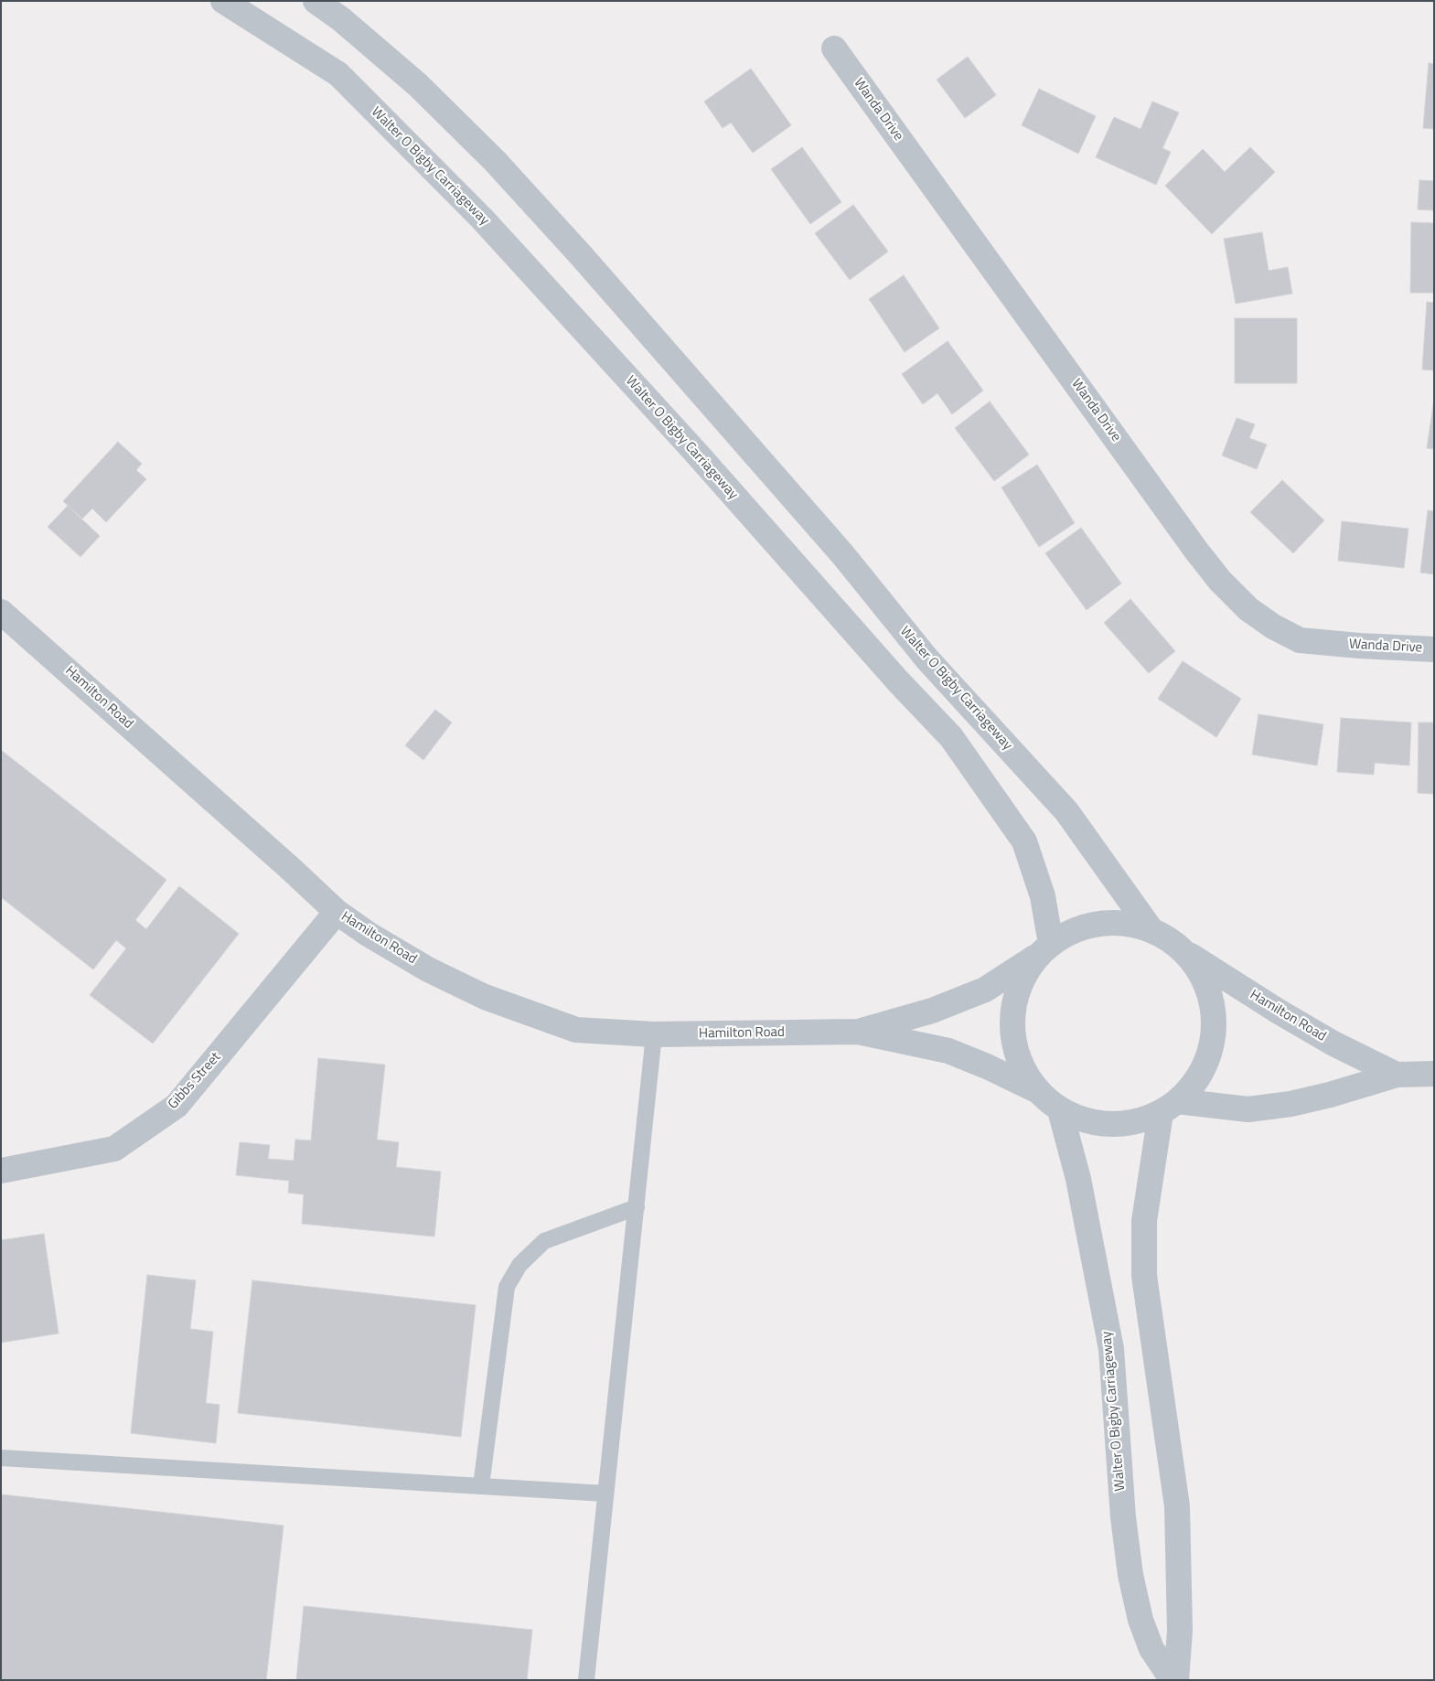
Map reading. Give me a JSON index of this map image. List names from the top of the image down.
{
  "streets": {
    "street": [
      "Wanda Drive",
      "Walter O Bigby Carriageway",
      "Hamilton Road",
      "Gibbs Street"
    ]
  },
  "crossings": [
    ["Walter O Bigby Carriageway", "Hamilton Road"],
    ["Hamilton Road", "Gibbs Street"]
  ]
}
